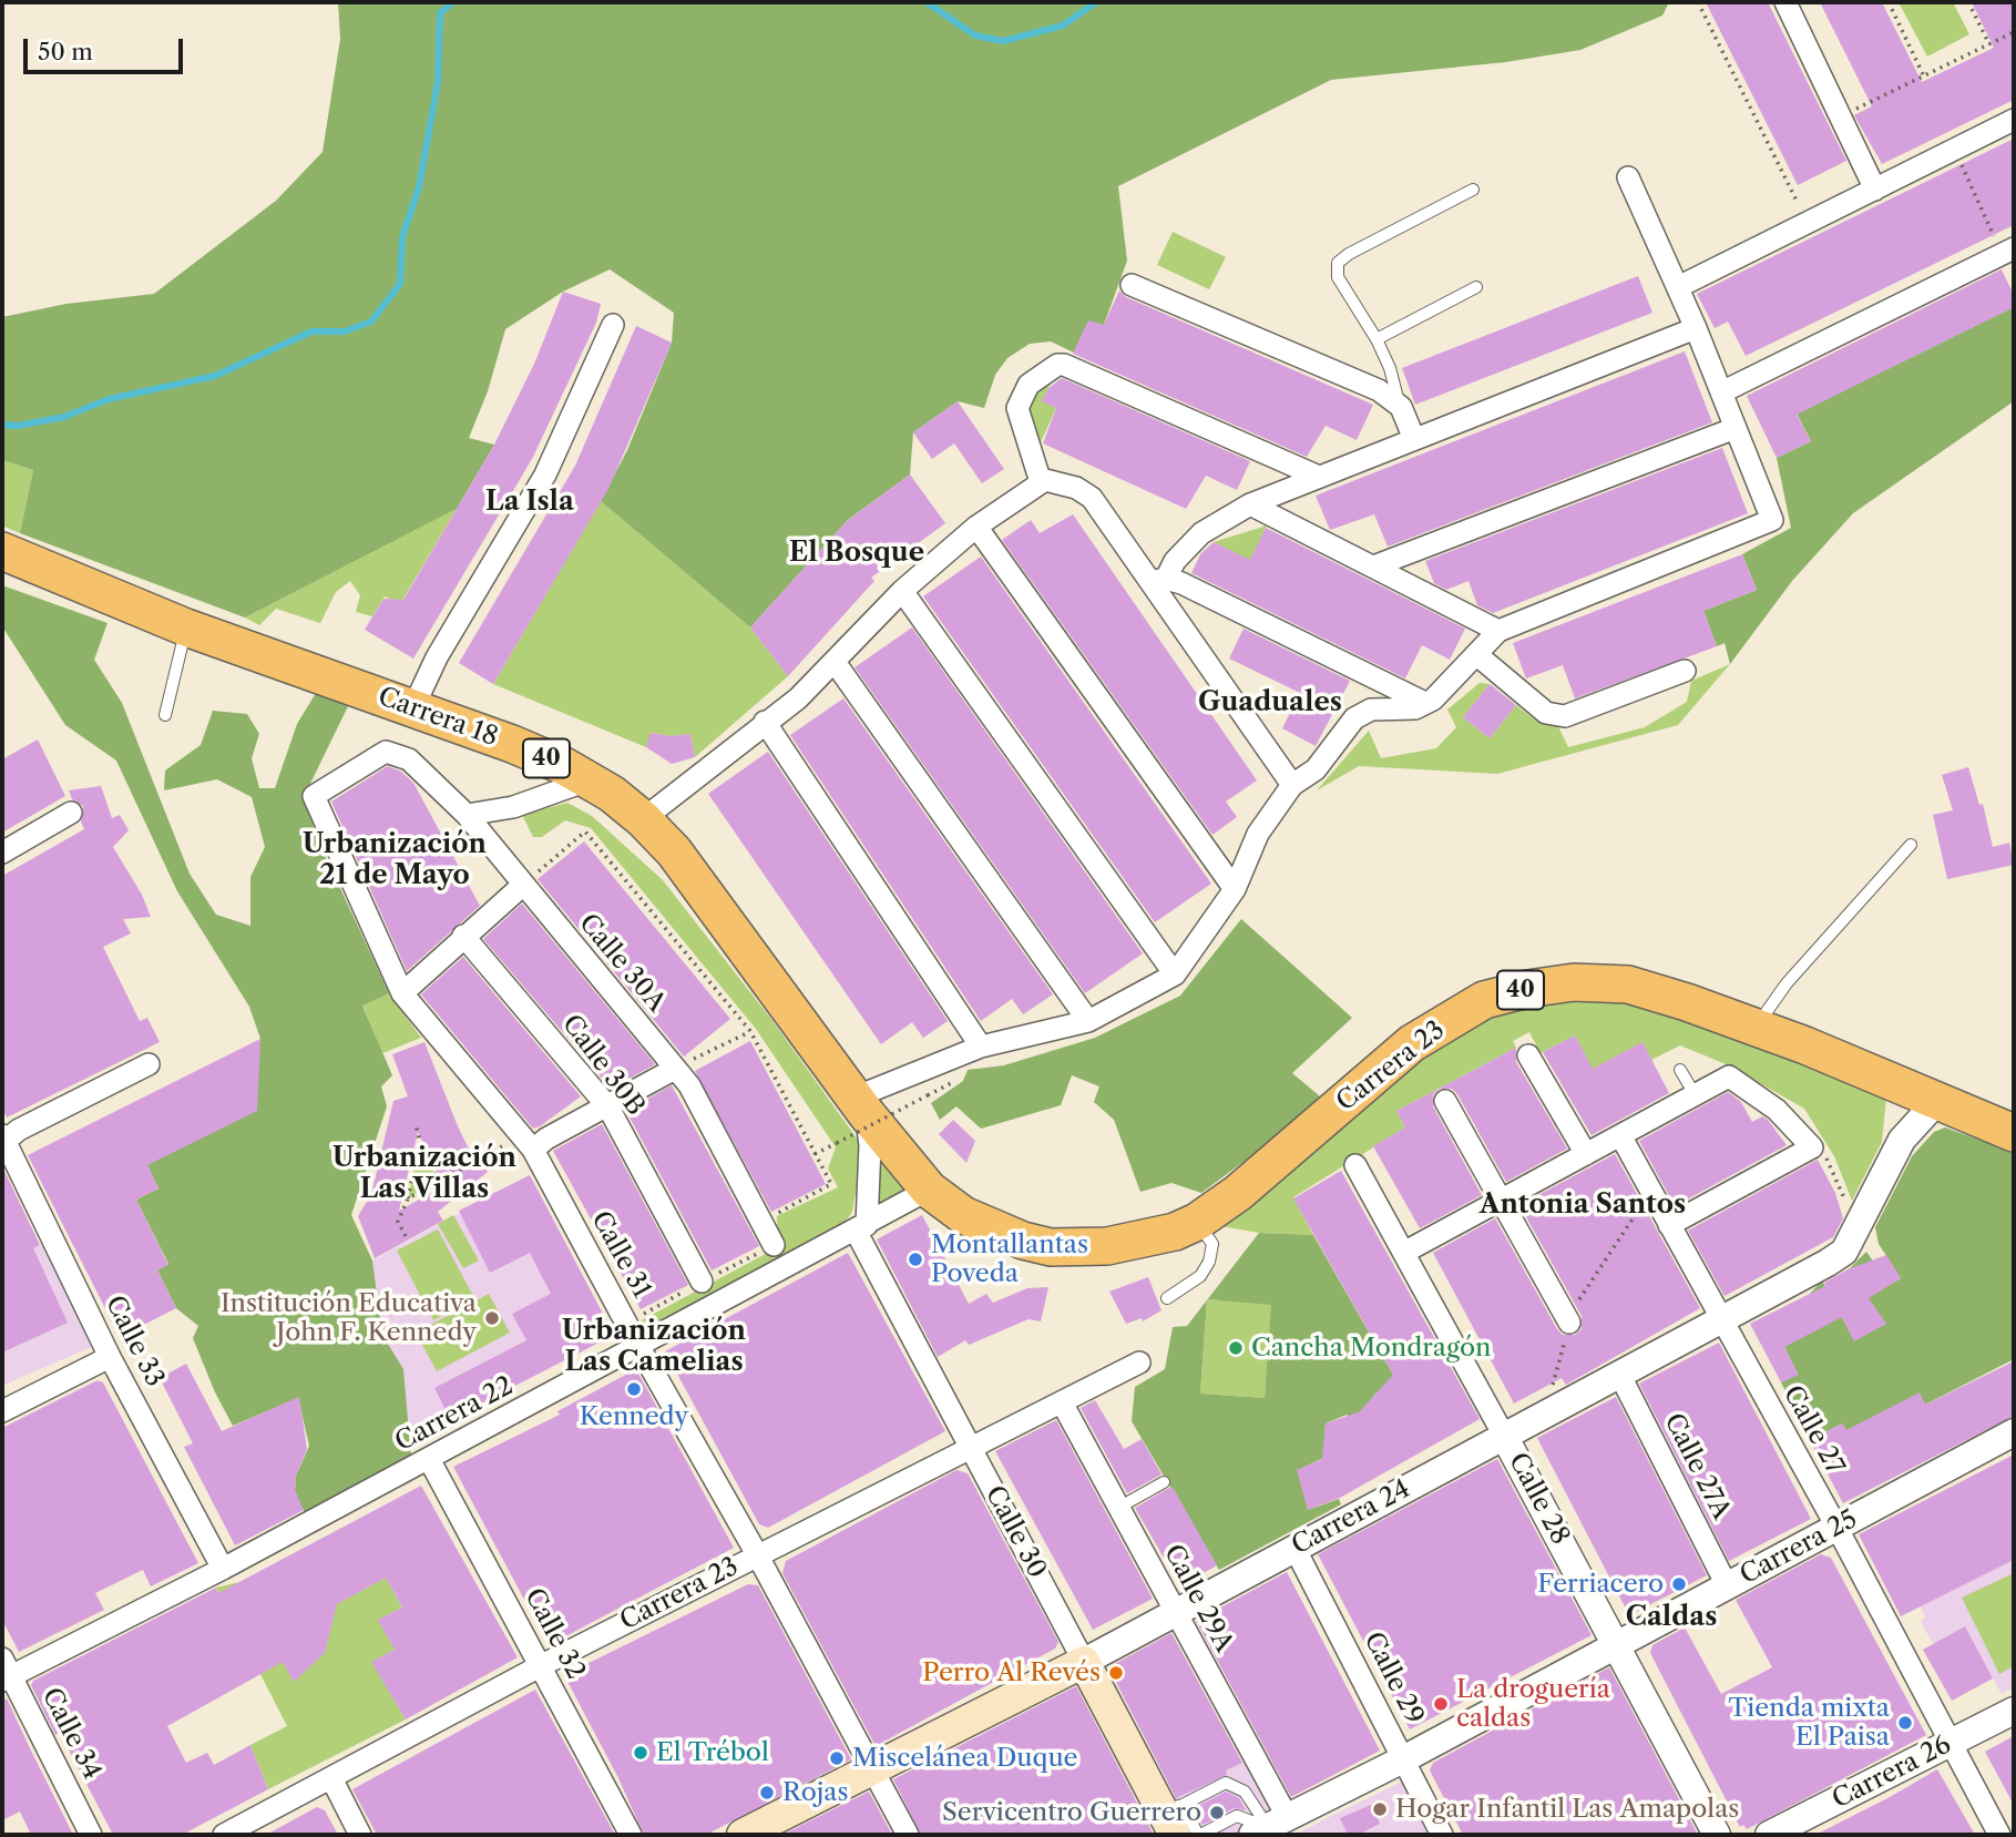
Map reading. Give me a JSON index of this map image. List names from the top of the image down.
{
  "streets": {
    "highway": ["Carrera 18", "40", "Carrera 23"],
    "main road": ["Carrera 24", "Calle 30"],
    "street": [
      "Calle 30A",
      "Calle 30B",
      "Calle 31",
      "Calle 33",
      "Carrera 22",
      "Calle 27",
      "Calle 27A",
      "Calle 28",
      "Carrera 25",
      "Calle 29A",
      "Calle 32",
      "Calle 29",
      "Calle 34",
      "Carrera 26"
    ]
  },
  "crossings": [
    ["Carrera 18", "Carrera 23"],
    ["Carrera 18", "Carrera 22"],
    ["Calle 30A", "Calle 31"],
    ["Carrera 23", "Calle 31"],
    ["Carrera 23", "Carrera 22"],
    ["Carrera 23", "Carrera 24"],
    ["Carrera 23", "Calle 30"],
    ["Carrera 23", "Calle 29A"],
    ["Carrera 23", "Calle 32"],
    ["Calle 31", "Carrera 22"],
    ["Calle 31", "Carrera 24"],
    ["Calle 33", "Carrera 22"],
    ["Carrera 22", "Calle 30"],
    ["Carrera 22", "Calle 32"],
    ["Carrera 22", "Calle 34"],
    ["Calle 27", "Carrera 24"],
    ["Calle 27", "Carrera 25"],
    ["Calle 27", "Carrera 26"],
    ["Calle 27A", "Carrera 24"],
    ["Calle 27A", "Carrera 25"],
    ["Calle 28", "Carrera 24"],
    ["Calle 28", "Carrera 25"],
    ["Carrera 24", "Calle 30"],
    ["Carrera 24", "Calle 29A"],
    ["Carrera 24", "Calle 29"],
    ["Carrera 25", "Calle 29A"],
    ["Carrera 25", "Calle 29"]
  ],
  "districts": [
    "La Isla",
    "El Bosque",
    "Guaduales",
    "Urbanización 21 de Mayo",
    "Urbanización Las Villas",
    "Antonia Santos",
    "Urbanización Las Camelias",
    "Caldas"
  ],
  "places": [
    "Montallantas Poveda",
    "Institución Educativa John F. Kennedy",
    "Cancha Mondragón",
    "Kennedy",
    "Ferriacero",
    "Perro Al Revés",
    "La droguería caldas",
    "Tienda mixta El Paisa",
    "El Trébol",
    "Miscelánea Duque",
    "Rojas",
    "Hogar Infantil Las Amapolas",
    "Servicentro Guerrero"
  ],
  "scale_bar": "50 m"
}
